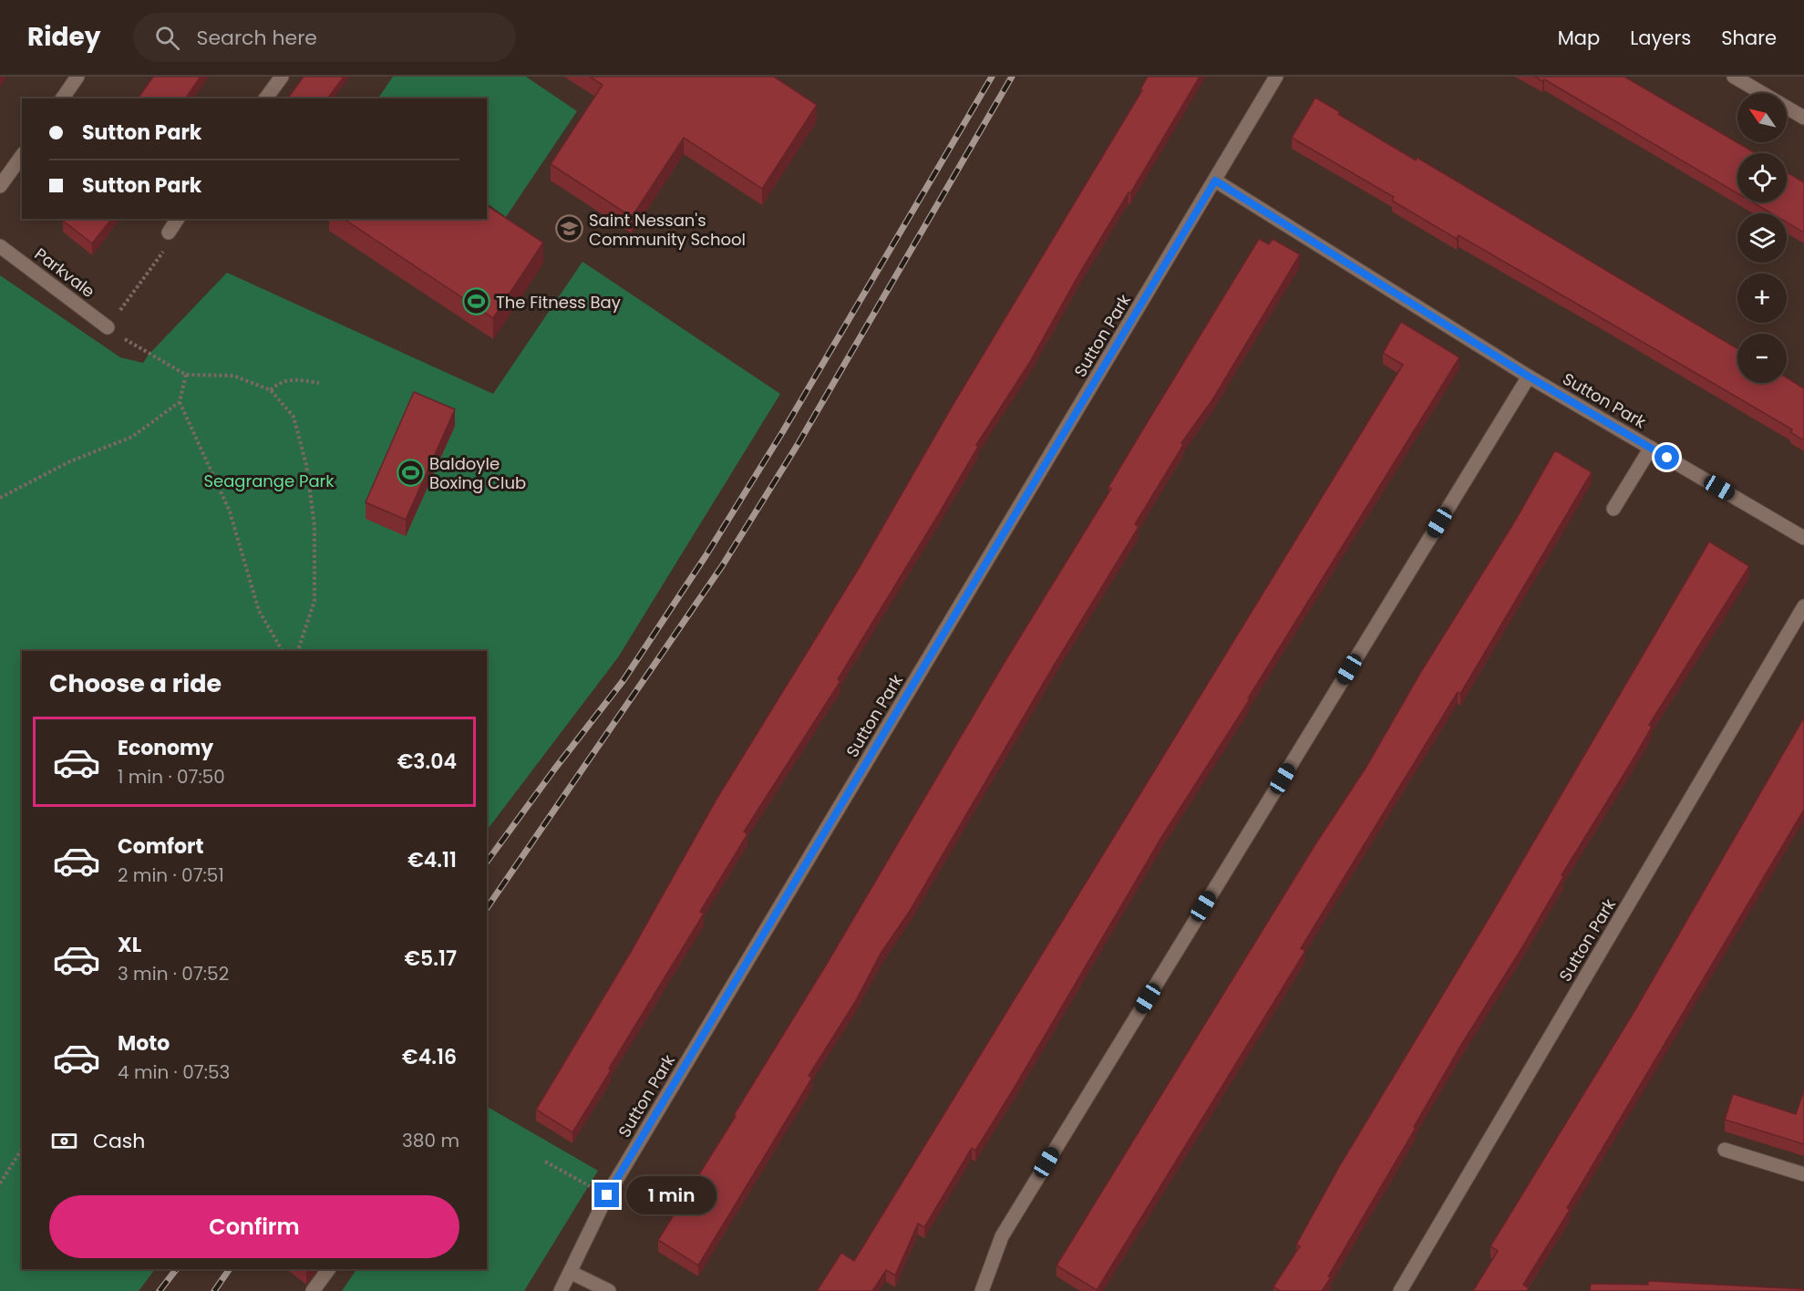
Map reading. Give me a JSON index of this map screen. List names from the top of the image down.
{
  "streets": {
    "street": ["Parkvale", "Sutton Park"]
  },
  "parks": ["Seagrange Park"],
  "places": {
    "school or university": ["Saint Nessan's Community School"],
    "sports": ["The Fitness Bay", "Baldoyle Boxing Club"]
  },
  "north": "top left",
  "page": {
    "header": "Ridey",
    "search": "Search here",
    "nav": ["Map", "Layers", "Share"],
    "map_buttons": ["+", "−"],
    "banner": ["Sutton Park", "Sutton Park"],
    "heading": "Choose a ride",
    "list": [
      {
        "name": "Economy",
        "note": "1 min · 07:50",
        "value": "€3.04"
      },
      {
        "name": "Comfort",
        "note": "2 min · 07:51",
        "value": "€4.11"
      },
      {
        "name": "XL",
        "note": "3 min · 07:52",
        "value": "€5.17"
      },
      {
        "name": "Moto",
        "note": "4 min · 07:53",
        "value": "€4.16"
      }
    ],
    "pay": ["Cash", "380 m"],
    "bubble": "1 min",
    "buttons": "Confirm"
  }
}
